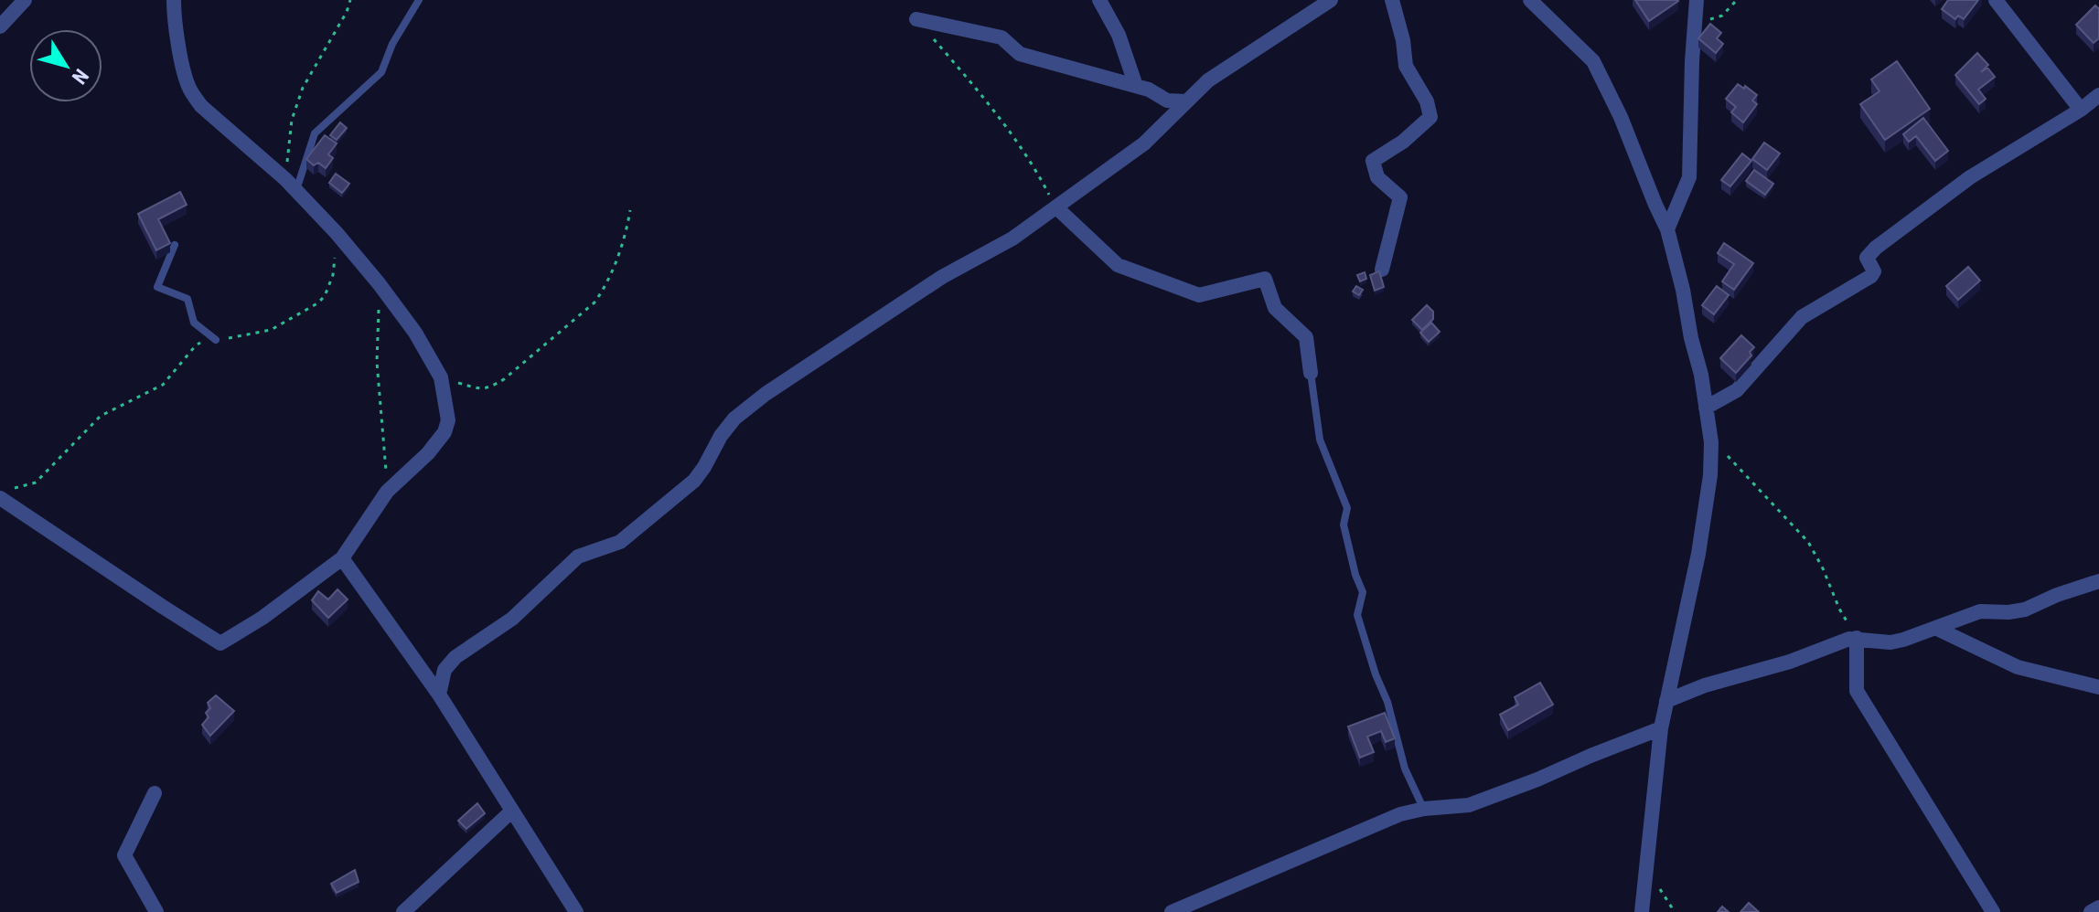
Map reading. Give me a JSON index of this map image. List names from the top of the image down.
{
  "north": "bottom right"
}
